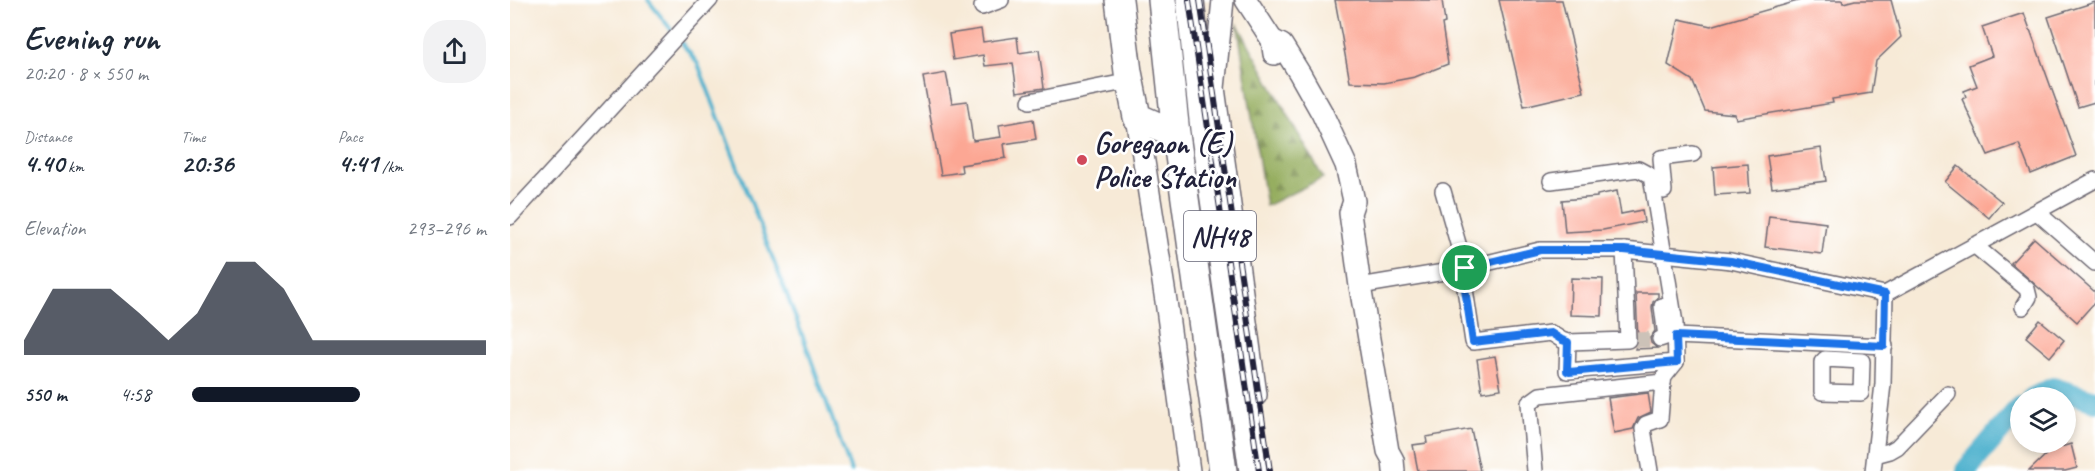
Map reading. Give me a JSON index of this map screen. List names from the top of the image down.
{
  "streets": {
    "highway": ["NH48"]
  },
  "places": ["Goregaon (E) Police Station"],
  "page": {
    "heading": ["Evening run", "20:20 · 8 × 550 m"],
    "stats": [
      ["Distance", "4.40 km"],
      ["Time", "20:36"],
      ["Pace", "4:41 /km"]
    ],
    "chart": ["Elevation", "293–296 m"],
    "list": [
      {
        "name": "550 m",
        "note": "4:58"
      }
    ]
  }
}
